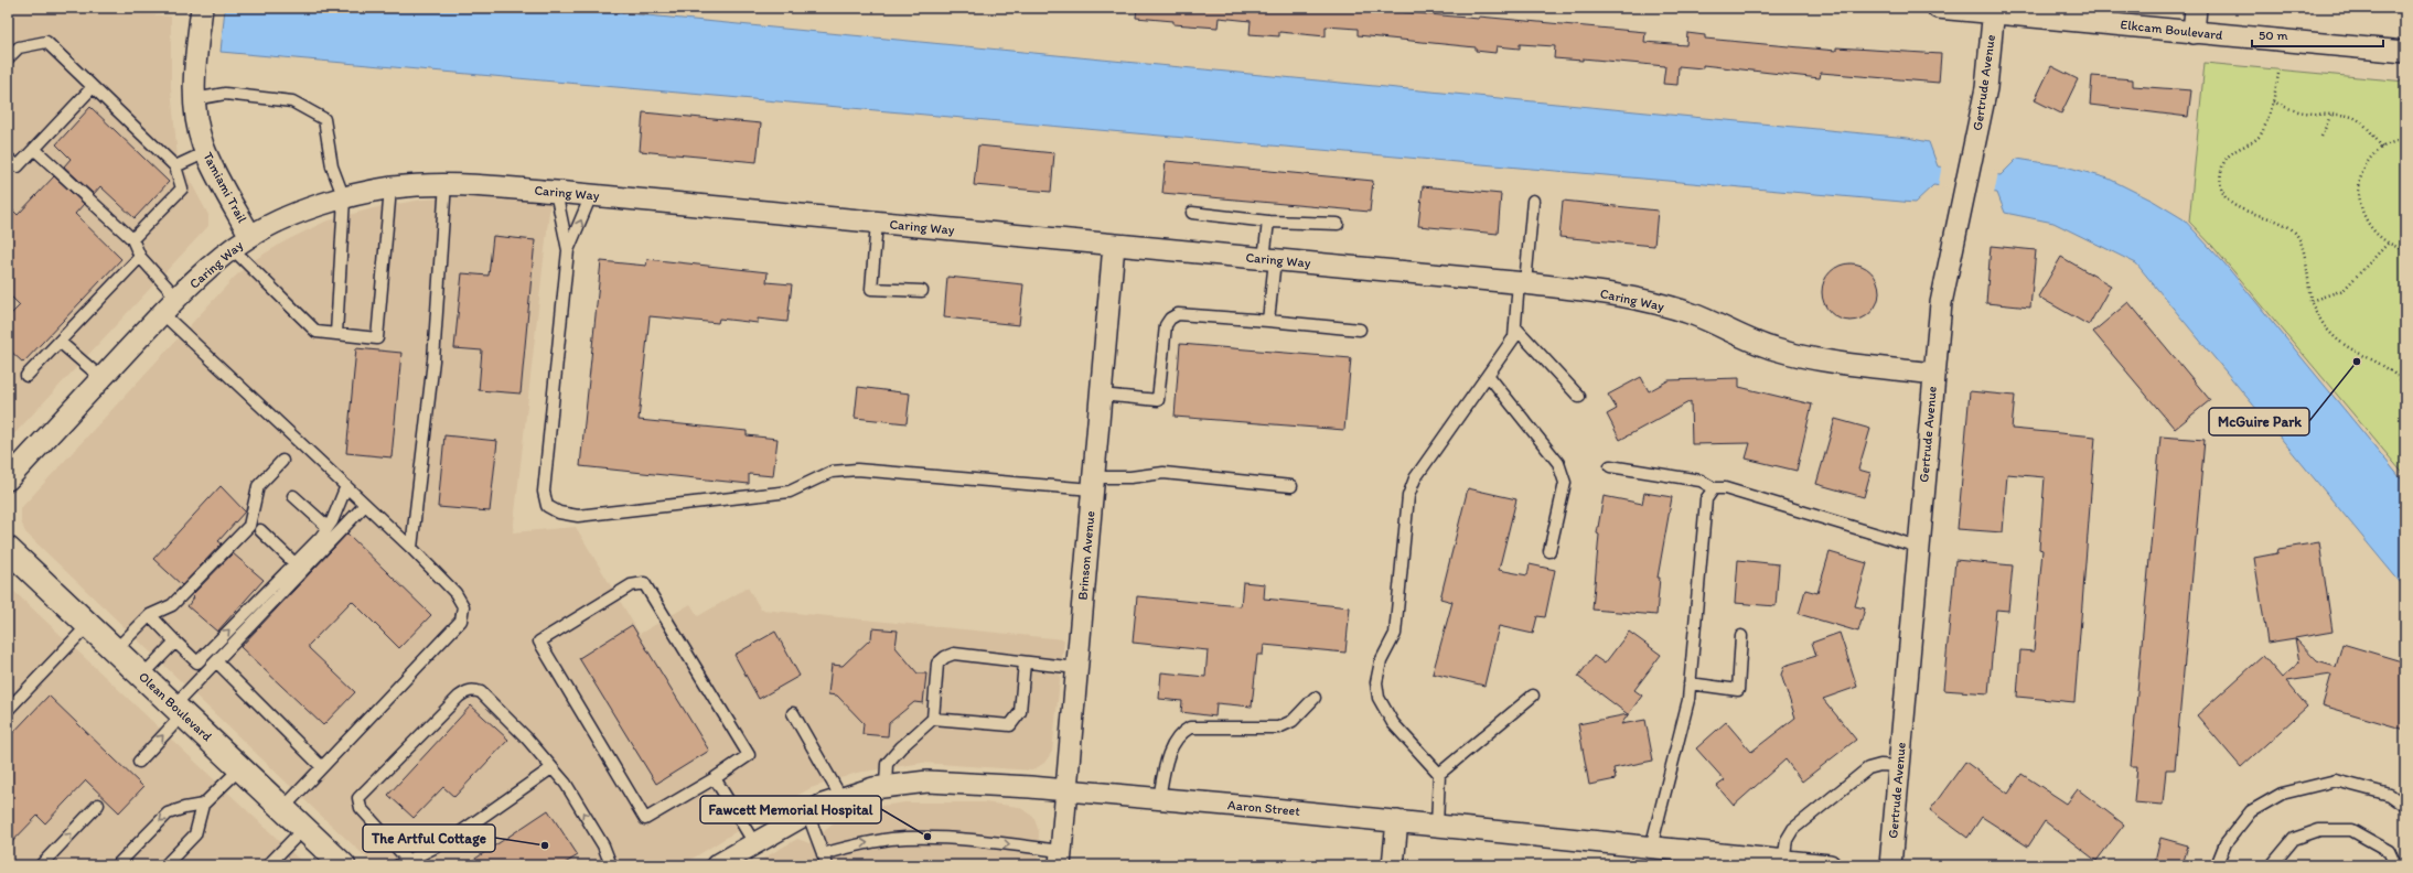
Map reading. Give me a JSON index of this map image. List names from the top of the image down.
{
  "streets": {
    "street": [
      "Elkcam Boulevard",
      "Gertrude Avenue",
      "Tamiami Trail",
      "Caring Way",
      "Brinson Avenue",
      "Olean Boulevard",
      "Aaron Street"
    ]
  },
  "crossings": [
    ["Elkcam Boulevard", "Gertrude Avenue"],
    ["Gertrude Avenue", "Caring Way"],
    ["Tamiami Trail", "Caring Way"],
    ["Caring Way", "Brinson Avenue"],
    ["Brinson Avenue", "Aaron Street"]
  ],
  "places": ["McGuire Park", "Fawcett Memorial Hospital", "The Artful Cottage"],
  "scale_bar": "50 m"
}
